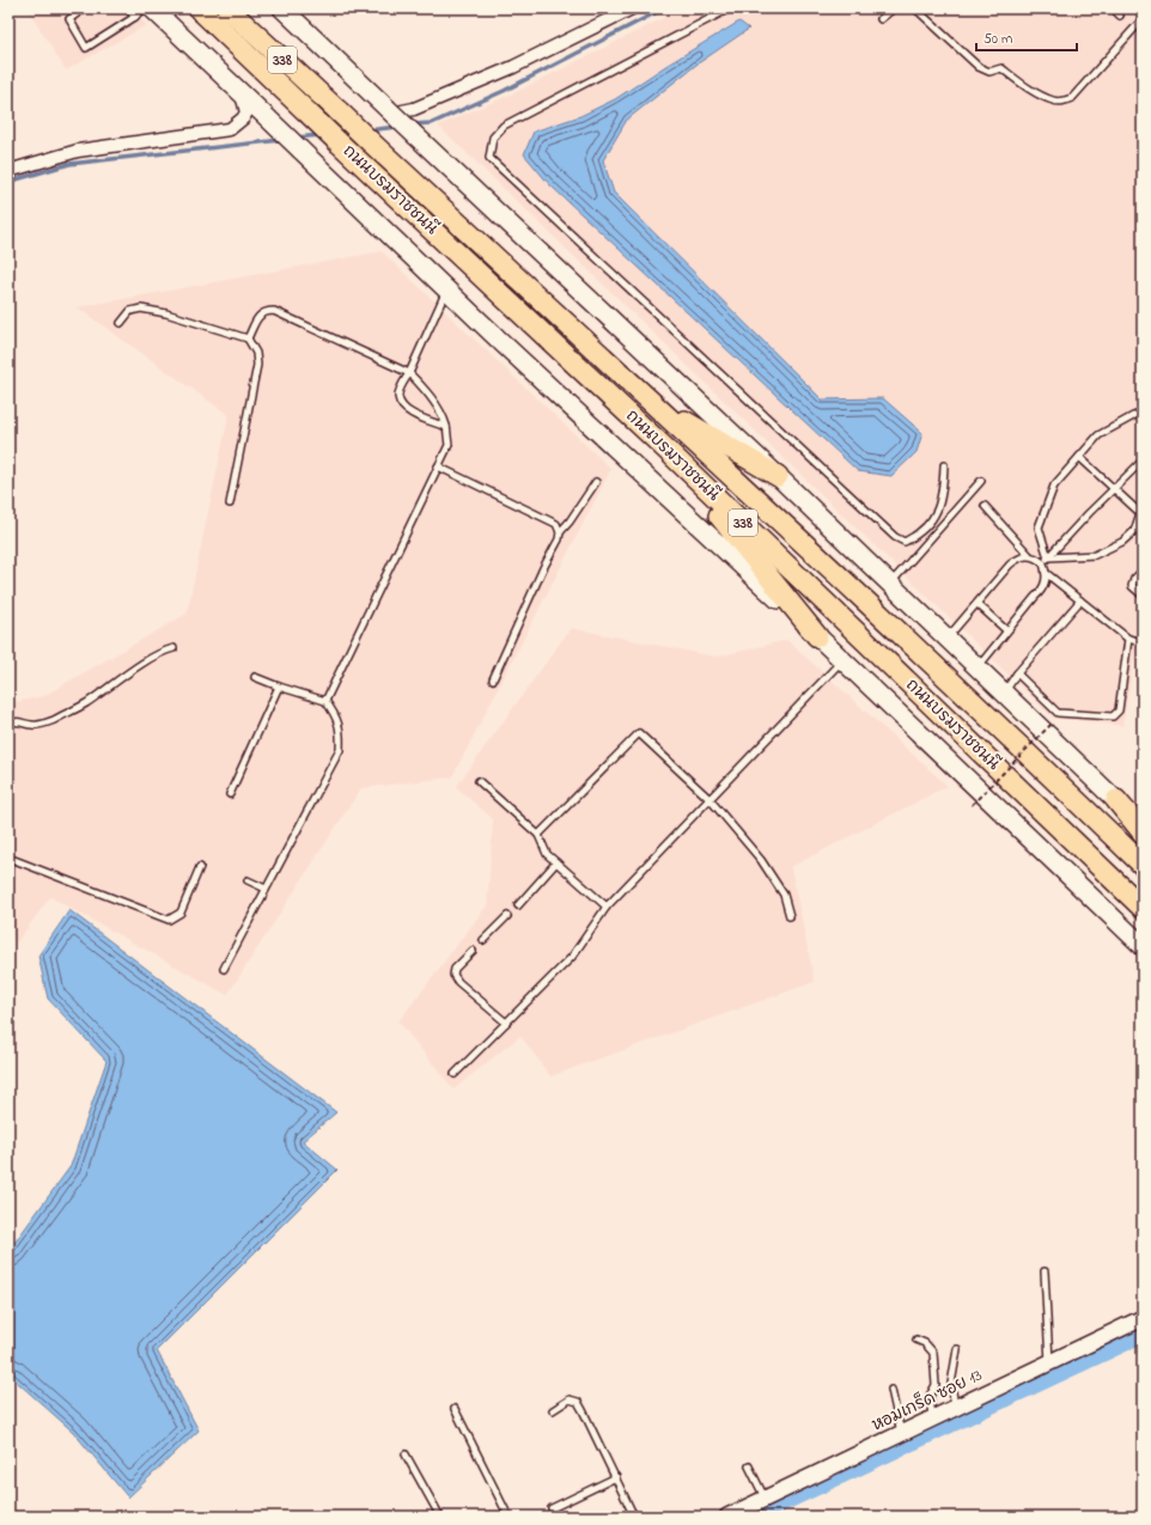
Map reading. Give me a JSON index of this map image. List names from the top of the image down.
{
  "streets": {
    "highway": ["338", "ถนนบรมราชชนนี"],
    "street": ["หอมเกร็ด ซอย 13"]
  },
  "scale_bar": "50 m"
}
